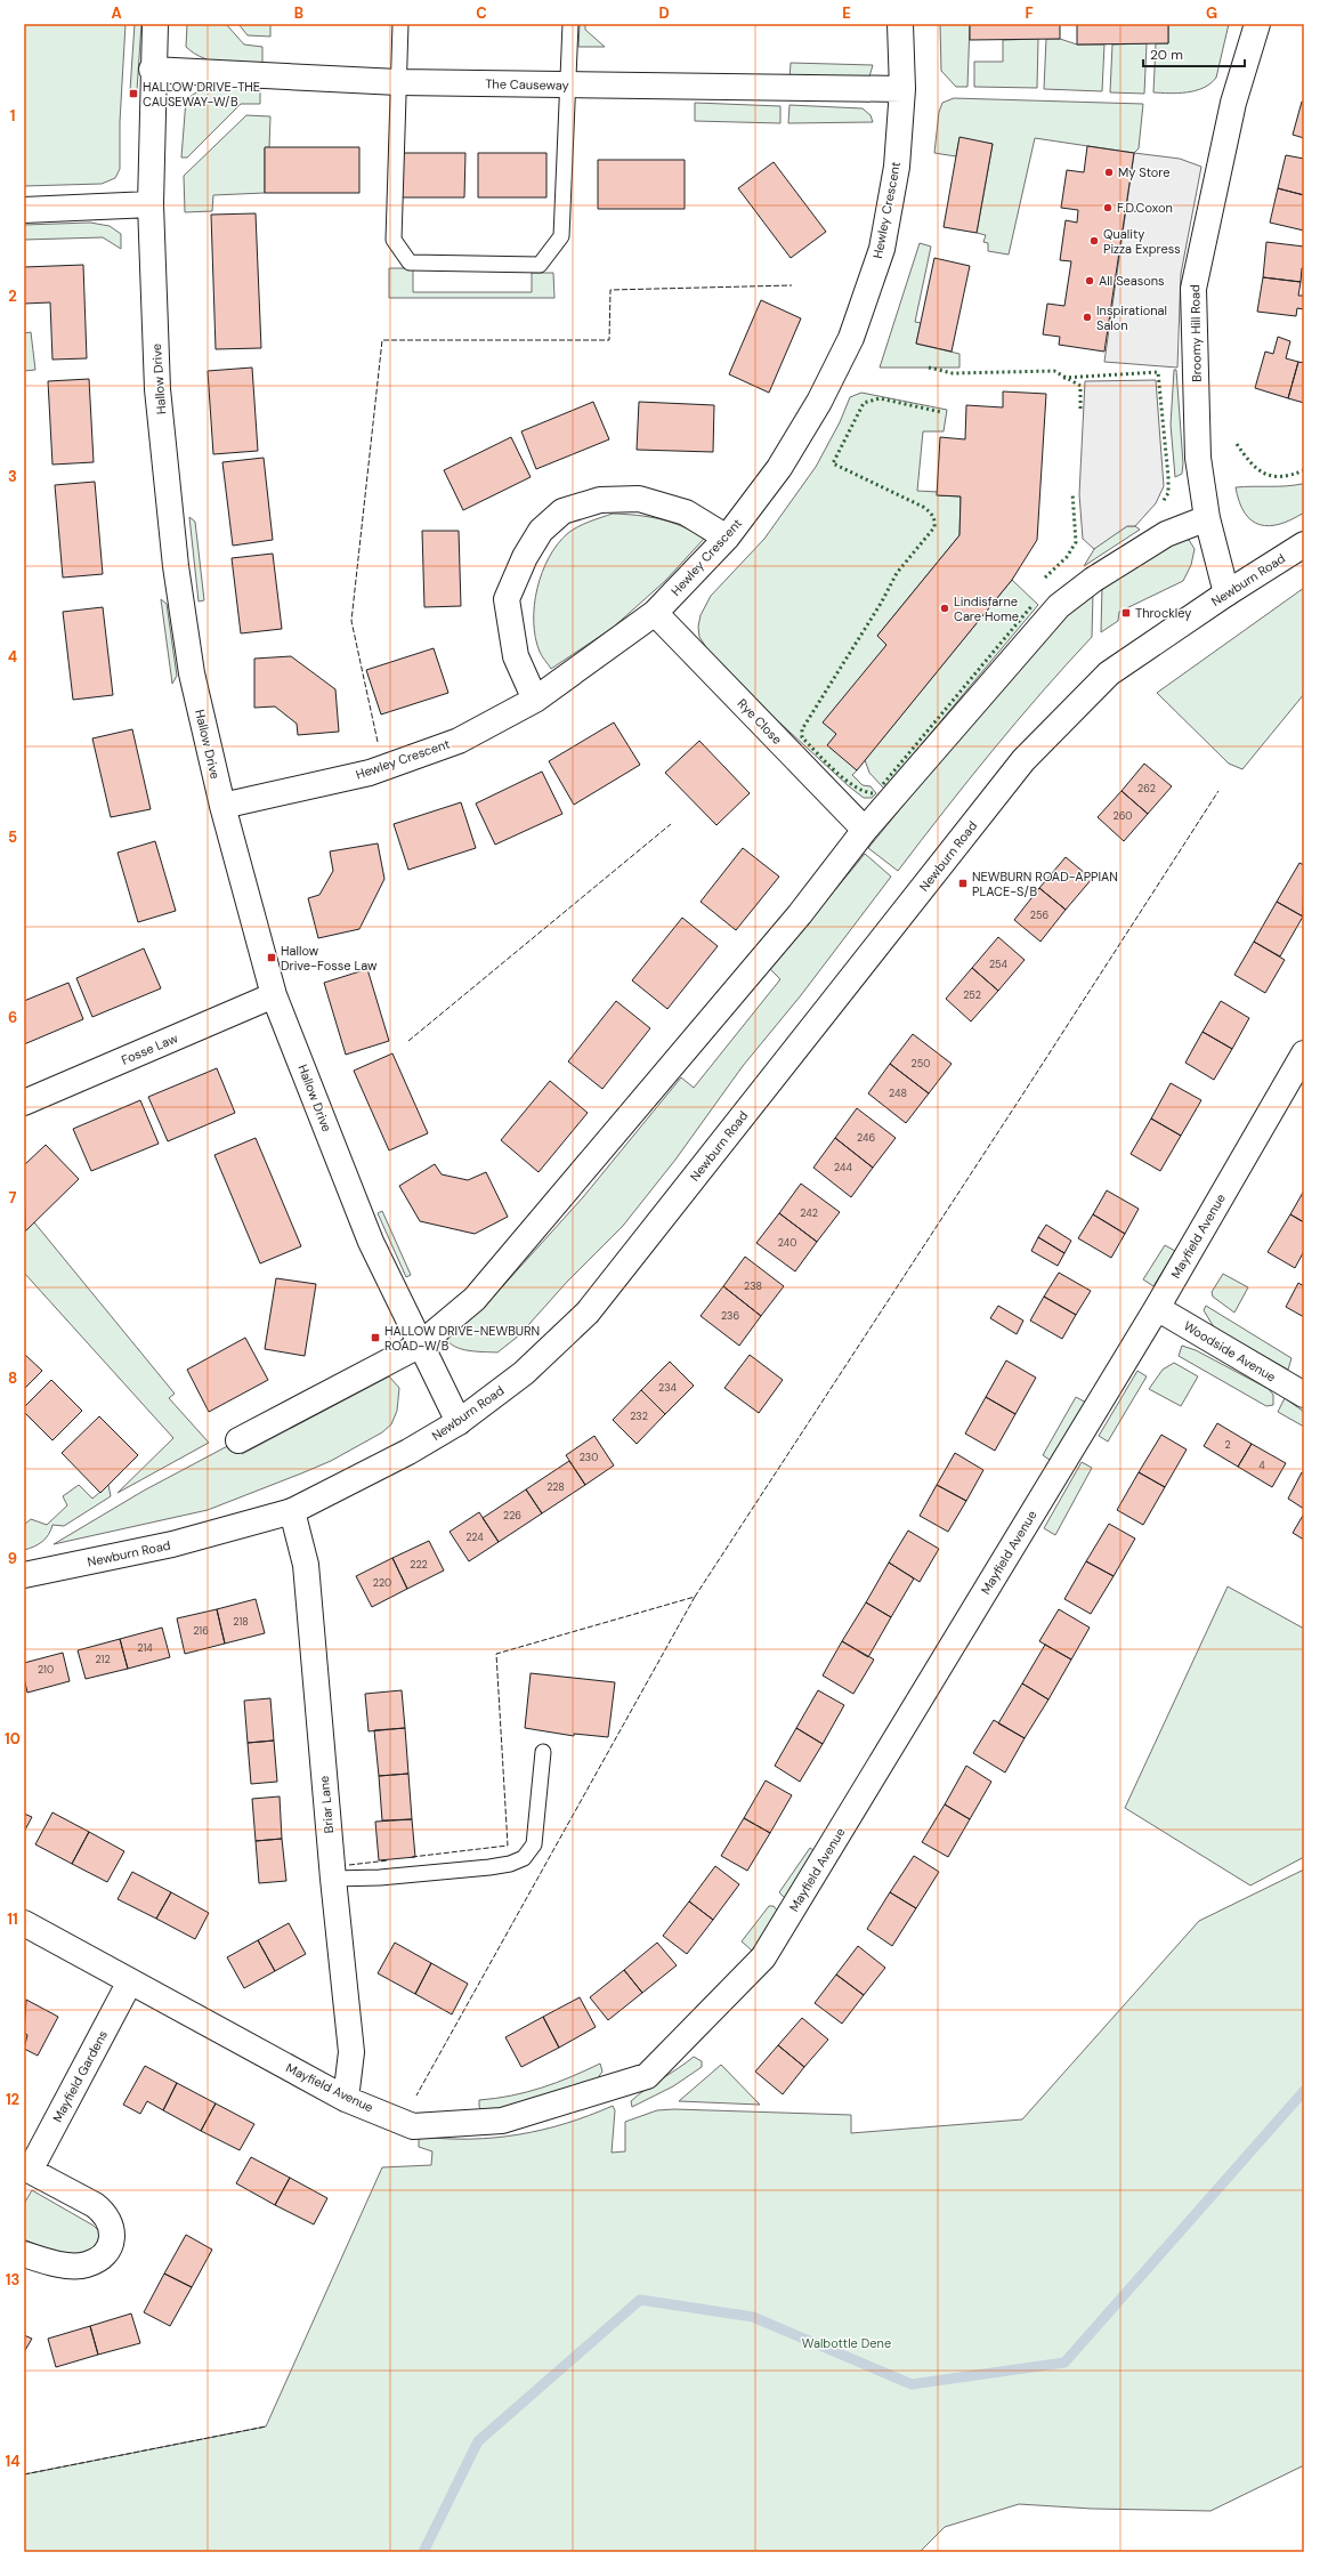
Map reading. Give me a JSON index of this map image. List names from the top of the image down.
{
  "streets": {
    "street": [
      "The Causeway",
      "Hewley Crescent",
      "Broomy Hill Road",
      "Hallow Drive",
      "Newburn Road",
      "Rye Close",
      "Fosse Law",
      "Mayfield Avenue",
      "Woodside Avenue",
      "Briar Lane",
      "Mayfield Gardens"
    ]
  },
  "crossings": [
    ["The Causeway", "Hewley Crescent"],
    ["The Causeway", "Hallow Drive"],
    ["Hewley Crescent", "Hallow Drive"],
    ["Hewley Crescent", "Rye Close"],
    ["Broomy Hill Road", "Newburn Road"],
    ["Hallow Drive", "Newburn Road"],
    ["Hallow Drive", "Fosse Law"],
    ["Newburn Road", "Briar Lane"],
    ["Mayfield Avenue", "Woodside Avenue"],
    ["Mayfield Avenue", "Briar Lane"],
    ["Mayfield Avenue", "Mayfield Gardens"]
  ],
  "parks": ["Walbottle Dene"],
  "places": {
    "transit": [
      "HALLOW DRIVE-THE CAUSEWAY-W/B",
      "Throckley",
      "NEWBURN ROAD-APPIAN PLACE-S/B",
      "Hallow Drive-Fosse Law",
      "HALLOW DRIVE-NEWBURN ROAD-W/B"
    ],
    "other": [
      "My Store",
      "F.D.Coxon",
      "Quality Pizza Express",
      "All Seasons",
      "Inspirational Salon",
      "Lindisfarne Care Home"
    ]
  },
  "house_numbers": [
    "262",
    "260",
    "256",
    "254",
    "252",
    "250",
    "248",
    "246",
    "244",
    "242",
    "240",
    "238",
    "236",
    "234",
    "232",
    "2",
    "230",
    "4",
    "228",
    "226",
    "224",
    "222",
    "220",
    "218",
    "216",
    "214",
    "212",
    "210"
  ],
  "scale_bar": "20 m",
  "grid": {
    "columns": [
      "A",
      "B",
      "C",
      "D",
      "E",
      "F",
      "G"
    ],
    "rows": [
      "1",
      "2",
      "3",
      "4",
      "5",
      "6",
      "7",
      "8",
      "9",
      "10",
      "11",
      "12",
      "13",
      "14"
    ]
  }
}
